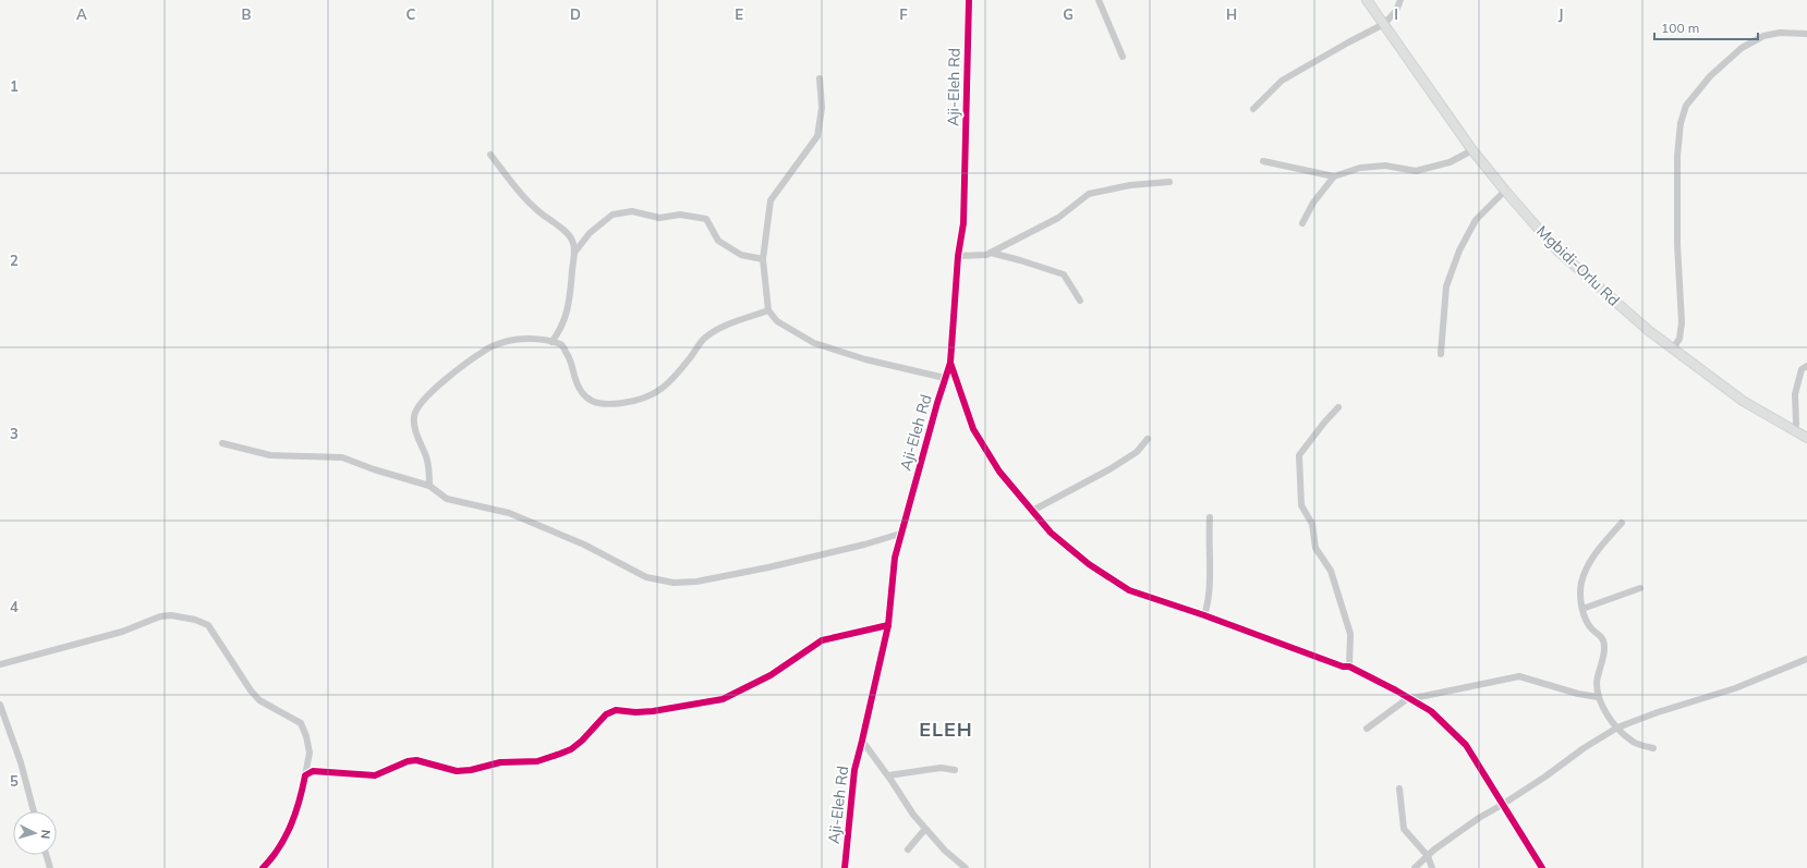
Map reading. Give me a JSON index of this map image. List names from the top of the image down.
{
  "streets": {
    "main road": ["Mgbidi-Orlu Rd"],
    "street": ["Aji-Eleh Rd"]
  },
  "districts": ["ELEH"],
  "scale_bar": "100 m",
  "north": "right",
  "grid": {
    "columns": [
      "A",
      "B",
      "C",
      "D",
      "E",
      "F",
      "G",
      "H",
      "I",
      "J"
    ],
    "rows": [
      "1",
      "2",
      "3",
      "4",
      "5"
    ]
  }
}
